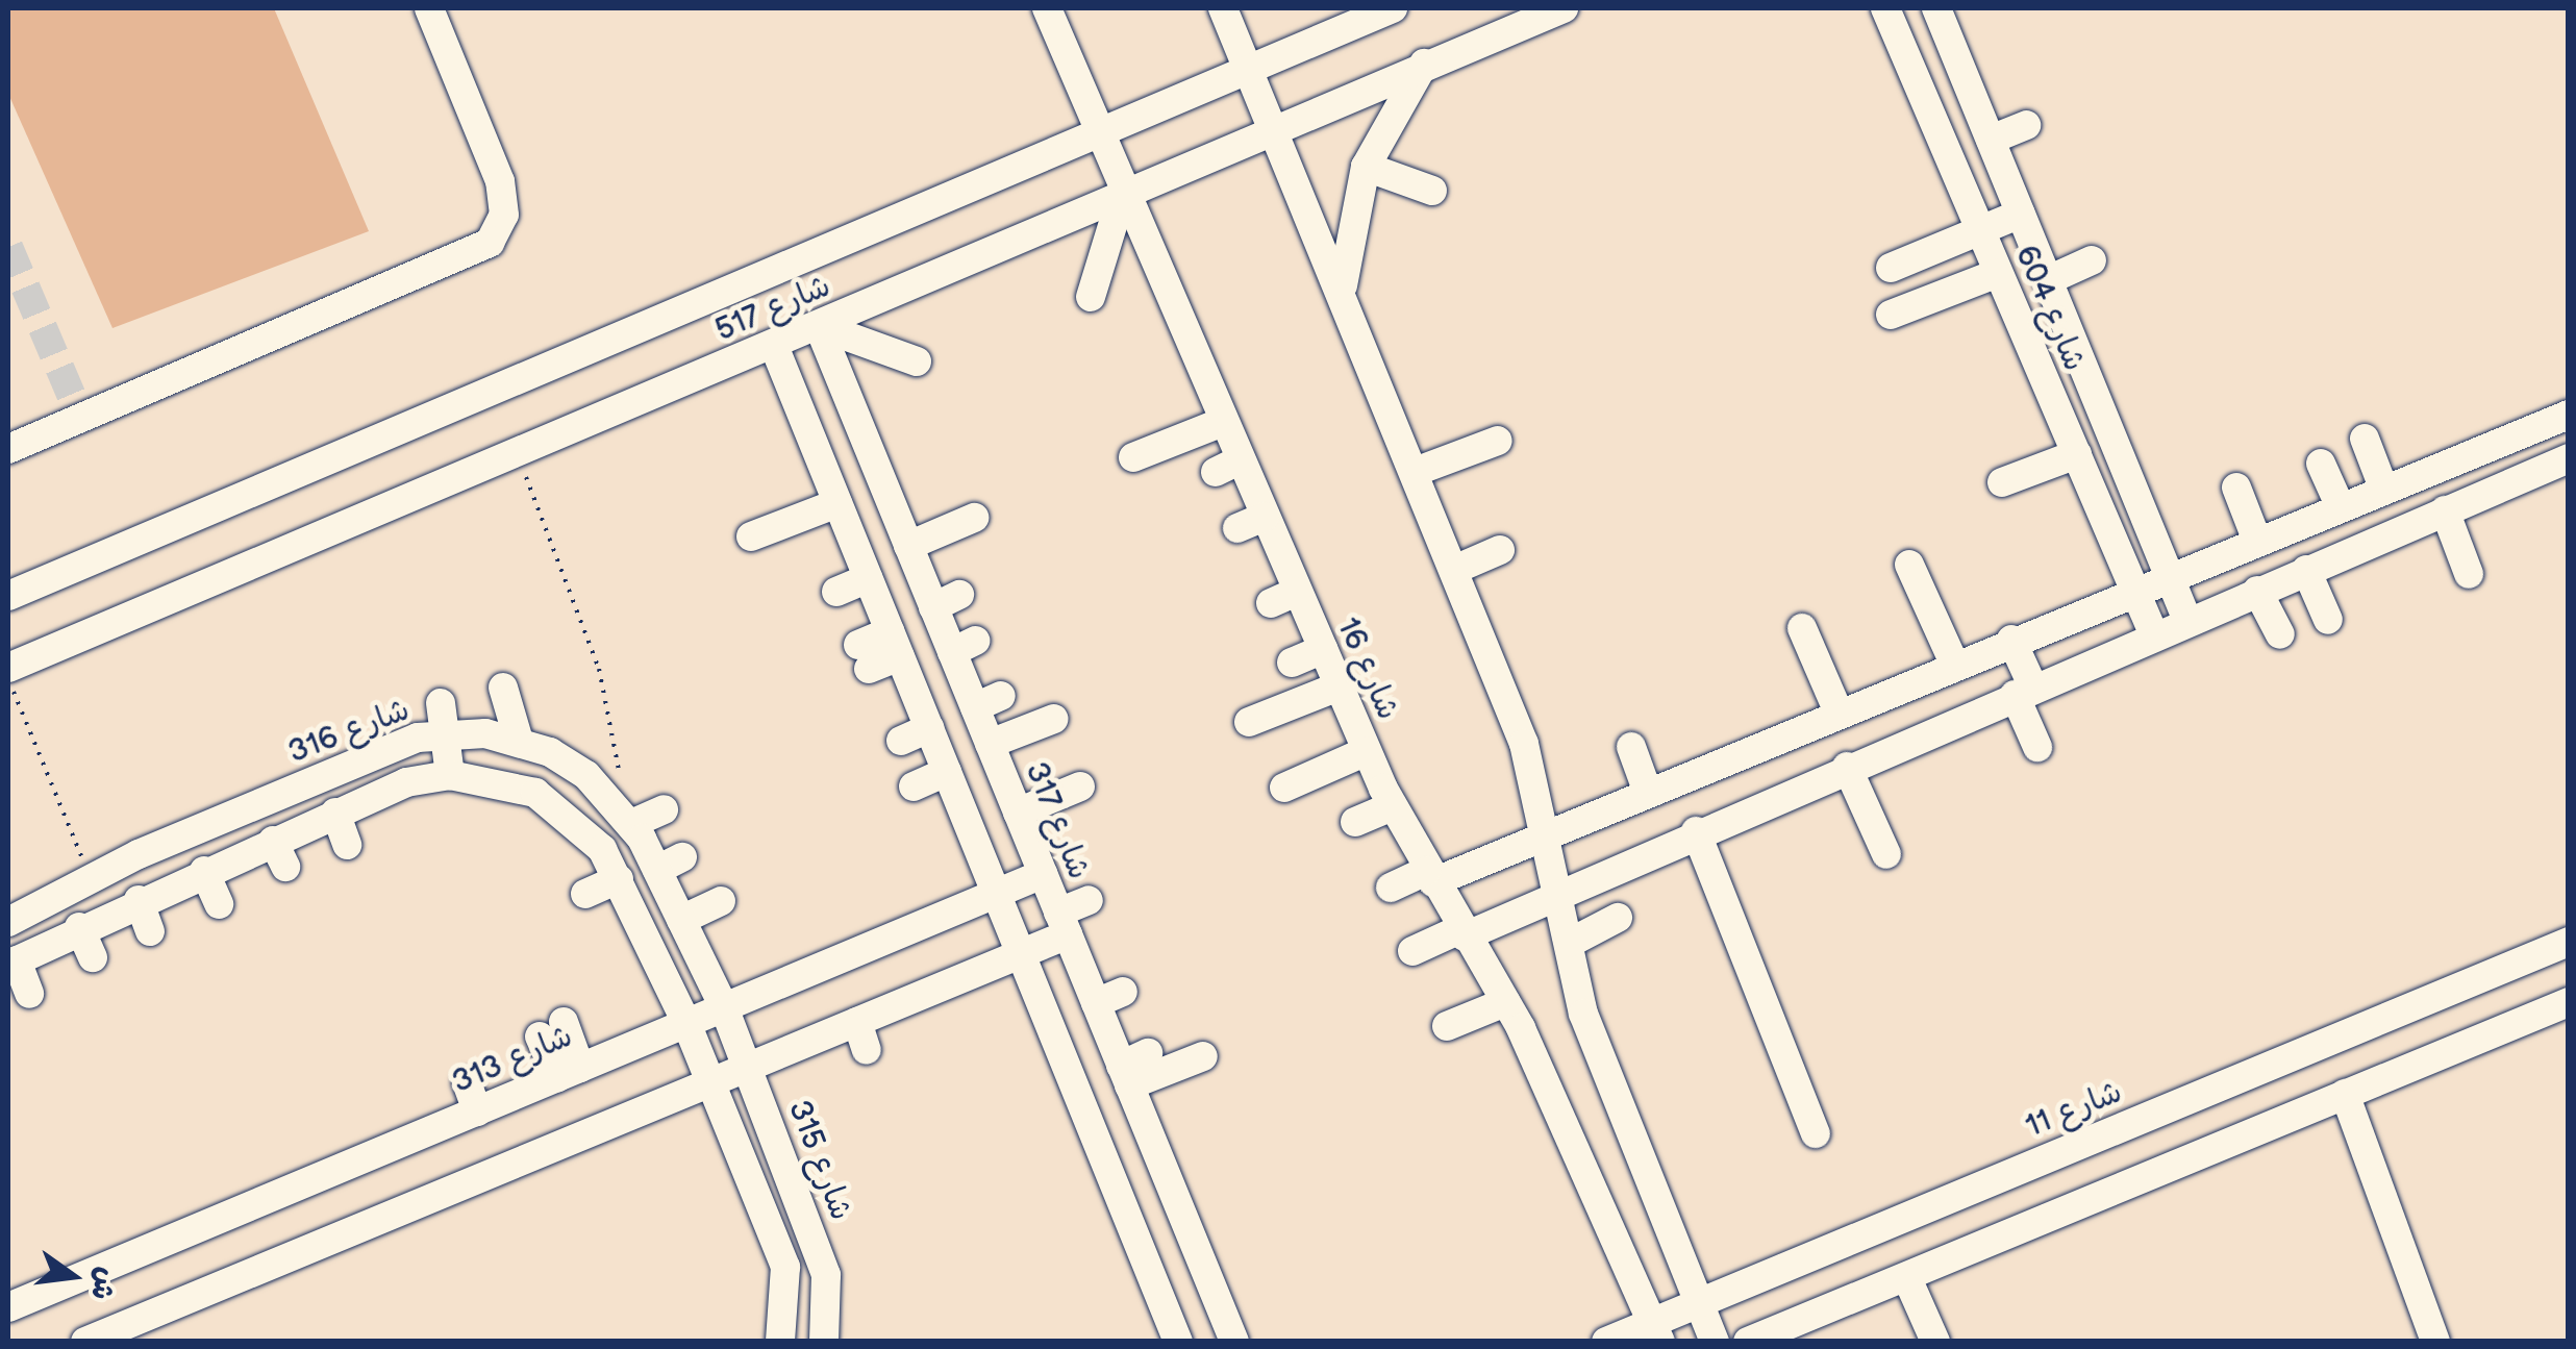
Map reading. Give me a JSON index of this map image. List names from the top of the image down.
{
  "streets": {
    "street": [
      "شارع 517",
      "شارع 604",
      "شارع 16",
      "شارع 316",
      "شارع 317",
      "شارع 313",
      "شارع 11",
      "شارع 315"
    ]
  },
  "crossings": [
    ["شارع 517", "شارع 16"],
    ["شارع 517", "شارع 317"],
    ["شارع 16", "شارع 11"],
    ["شارع 316", "شارع 313"],
    ["شارع 316", "شارع 315"],
    ["شارع 317", "شارع 313"],
    ["شارع 313", "شارع 315"]
  ],
  "north": "right"
}
